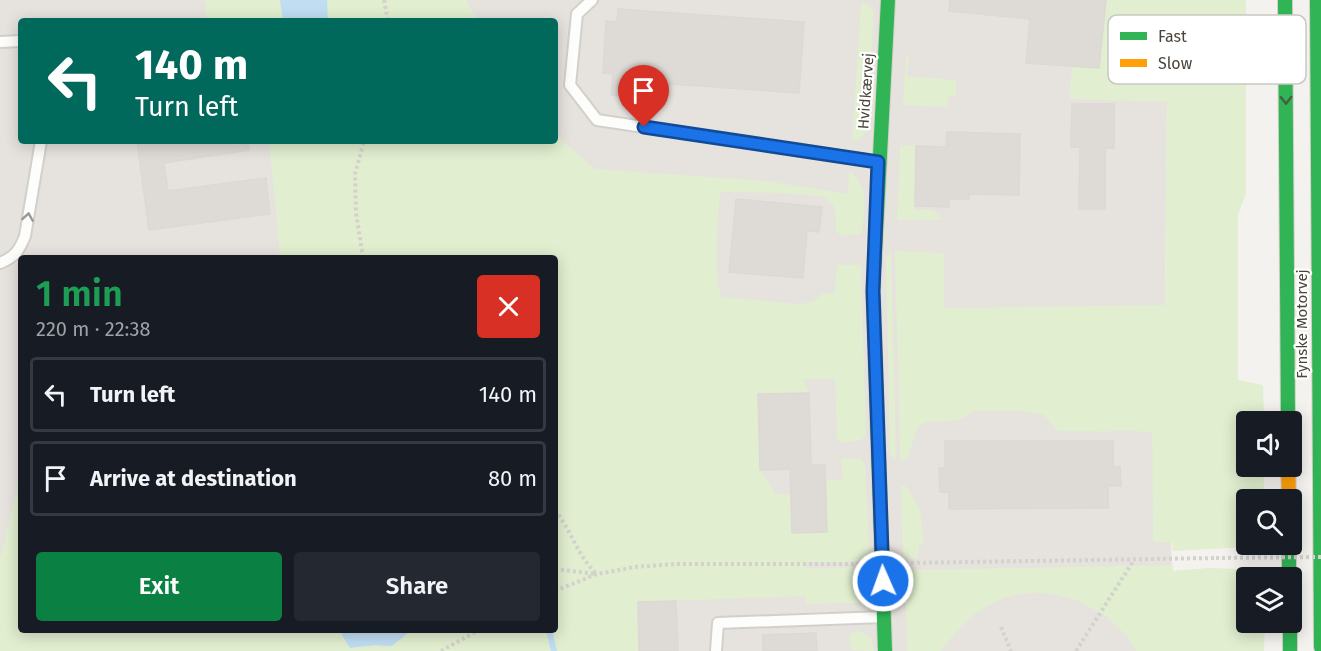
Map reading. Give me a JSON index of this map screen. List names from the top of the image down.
{
  "streets": {
    "main road": ["Hvidkærvej", "Fynske Motorvej"]
  },
  "legend": ["Fast", "Slow"],
  "page": {
    "turn": ["140 m", "Turn left"],
    "heading": ["1 min", "220 m · 22:38"],
    "list": [
      {
        "name": "Turn left",
        "value": "140 m"
      },
      {
        "name": "Arrive at destination",
        "value": "80 m"
      }
    ],
    "buttons": ["Exit", "Share"]
  }
}
